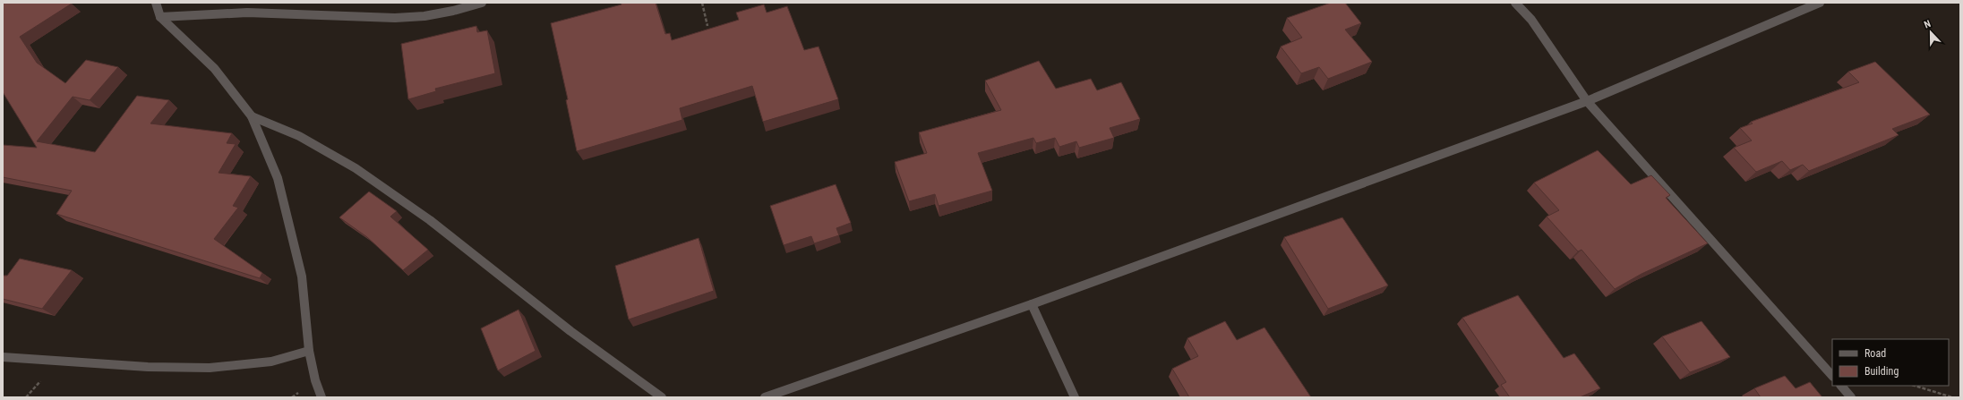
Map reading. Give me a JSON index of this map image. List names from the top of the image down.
{
  "legend": ["Road", "Building"],
  "north": "top"
}
